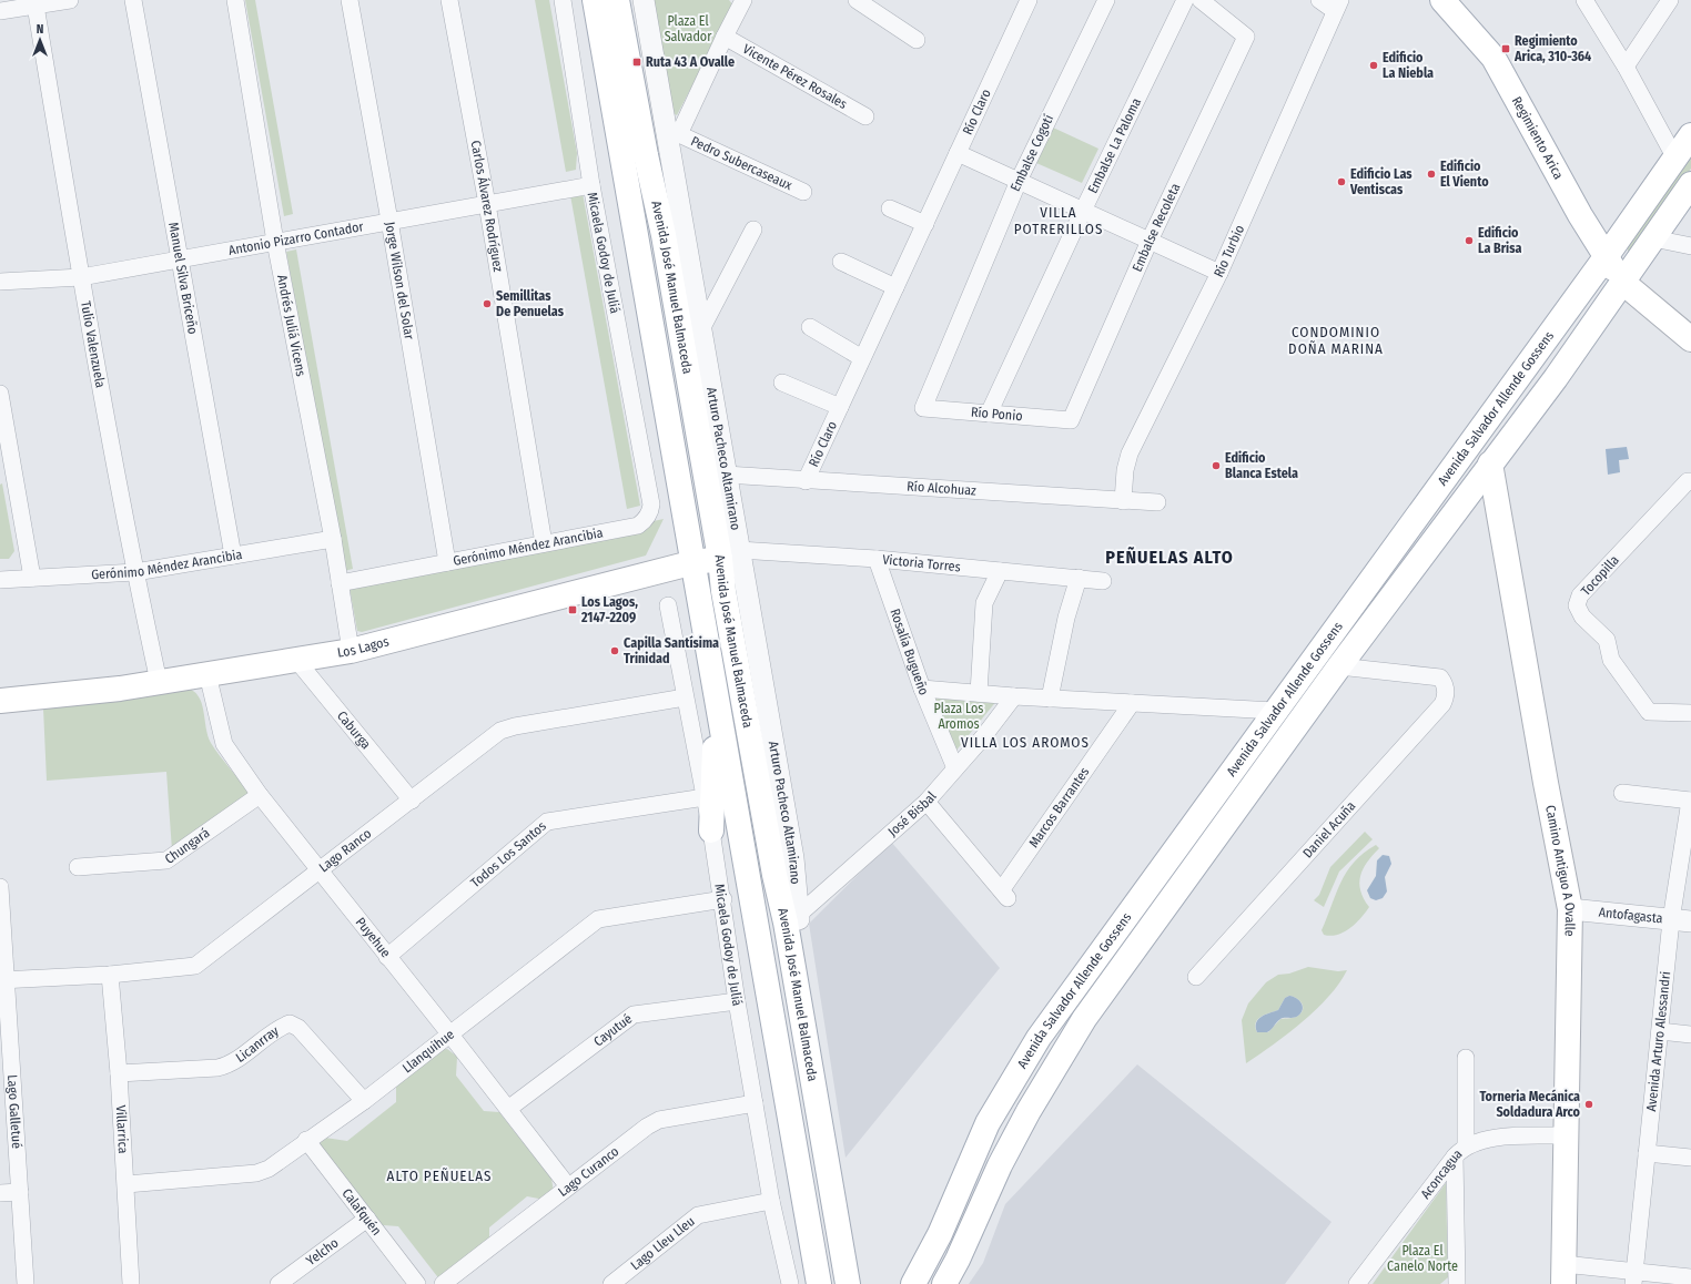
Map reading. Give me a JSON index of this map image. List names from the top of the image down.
{
  "streets": {
    "main road": [
      "Regimiento Arica",
      "Avenida José Manuel Balmaceda",
      "Avenida Salvador Allende Gossens",
      "Los Lagos",
      "Camino Antiguo A Ovalle"
    ],
    "street": [
      "Vicente Pérez Rosales",
      "Río Claro",
      "Embalse La Paloma",
      "Embalse Cogotí",
      "Pedro Subercaseaux",
      "Carlos Álvarez Rodríguez",
      "Embalse Recoleta",
      "Antonio Pizarro Contador",
      "Río Turbio",
      "Micaela Godoy de Juliá",
      "Manuel Silva Briceño",
      "Jorge Wilson del Solar",
      "Andrés Juliá Vicens",
      "Tulio Valenzuela",
      "Río Ponio",
      "Arturo Pacheco Altamirano",
      "Río Alcohuaz",
      "Gerónimo Méndez Arancibia",
      "Victoria Torres",
      "Tocopilla",
      "Rosalía Bugueño",
      "Caburga",
      "Marcos Barrantes",
      "José Bisbal",
      "Daniel Acuña",
      "Chungará",
      "Lago Ranco",
      "Todos Los Santos",
      "Antofagasta",
      "Puyehue",
      "Cayutué",
      "Avenida Arturo Alessandri",
      "Licanrray",
      "Llanquihue",
      "Lago Galletué",
      "Villarrica",
      "Lago Curanco",
      "Aconcagua",
      "Calafquén",
      "Lago Lleu Lleu",
      "Yelcho"
    ]
  },
  "crossings": [
    ["Río Claro", "Río Alcohuaz"],
    ["Regimiento Arica", "Avenida Salvador Allende Gossens"],
    ["Embalse La Paloma", "Río Ponio"],
    ["Embalse Cogotí", "Río Ponio"],
    ["Pedro Subercaseaux", "Arturo Pacheco Altamirano"],
    ["Carlos Álvarez Rodríguez", "Antonio Pizarro Contador"],
    ["Carlos Álvarez Rodríguez", "Gerónimo Méndez Arancibia"],
    ["Embalse Recoleta", "Río Ponio"],
    ["Antonio Pizarro Contador", "Micaela Godoy de Juliá"],
    ["Antonio Pizarro Contador", "Manuel Silva Briceño"],
    ["Antonio Pizarro Contador", "Jorge Wilson del Solar"],
    ["Antonio Pizarro Contador", "Andrés Juliá Vicens"],
    ["Antonio Pizarro Contador", "Tulio Valenzuela"],
    ["Río Turbio", "Río Alcohuaz"],
    ["Micaela Godoy de Juliá", "Gerónimo Méndez Arancibia"],
    ["Micaela Godoy de Juliá", "Lago Ranco"],
    ["Micaela Godoy de Juliá", "Todos Los Santos"],
    ["Micaela Godoy de Juliá", "Cayutué"],
    ["Micaela Godoy de Juliá", "Llanquihue"],
    ["Micaela Godoy de Juliá", "Lago Curanco"],
    ["Micaela Godoy de Juliá", "Lago Lleu Lleu"],
    ["Manuel Silva Briceño", "Gerónimo Méndez Arancibia"],
    ["Jorge Wilson del Solar", "Gerónimo Méndez Arancibia"],
    ["Avenida José Manuel Balmaceda", "Arturo Pacheco Altamirano"],
    ["Avenida José Manuel Balmaceda", "Victoria Torres"],
    ["Avenida José Manuel Balmaceda", "Los Lagos"],
    ["Avenida José Manuel Balmaceda", "José Bisbal"],
    ["Andrés Juliá Vicens", "Gerónimo Méndez Arancibia"],
    ["Andrés Juliá Vicens", "Los Lagos"],
    ["Tulio Valenzuela", "Gerónimo Méndez Arancibia"],
    ["Tulio Valenzuela", "Los Lagos"],
    ["Avenida Salvador Allende Gossens", "Daniel Acuña"],
    ["Avenida Salvador Allende Gossens", "Camino Antiguo A Ovalle"],
    ["Arturo Pacheco Altamirano", "Río Alcohuaz"],
    ["Arturo Pacheco Altamirano", "Victoria Torres"],
    ["Arturo Pacheco Altamirano", "Los Lagos"],
    ["Victoria Torres", "Los Lagos"],
    ["Victoria Torres", "Rosalía Bugueño"],
    ["Los Lagos", "Caburga"],
    ["Los Lagos", "Puyehue"],
    ["Rosalía Bugueño", "José Bisbal"],
    ["Caburga", "Lago Ranco"],
    ["Marcos Barrantes", "José Bisbal"],
    ["Chungará", "Puyehue"],
    ["Lago Ranco", "Puyehue"],
    ["Lago Ranco", "Lago Galletué"],
    ["Lago Ranco", "Villarrica"],
    ["Todos Los Santos", "Puyehue"],
    ["Camino Antiguo A Ovalle", "Antofagasta"],
    ["Camino Antiguo A Ovalle", "Aconcagua"],
    ["Antofagasta", "Avenida Arturo Alessandri"],
    ["Puyehue", "Cayutué"],
    ["Puyehue", "Llanquihue"],
    ["Puyehue", "Lago Curanco"],
    ["Licanrray", "Llanquihue"],
    ["Licanrray", "Villarrica"],
    ["Llanquihue", "Villarrica"],
    ["Llanquihue", "Calafquén"],
    ["Calafquén", "Yelcho"]
  ],
  "districts": [
    "VILLA POTRERILLOS",
    "CONDOMINIO DOÑA MARINA",
    "PEÑUELAS ALTO",
    "VILLA LOS AROMOS",
    "ALTO PEÑUELAS"
  ],
  "parks": ["Plaza El Salvador", "Plaza Los Aromos", "Plaza El Canelo Norte"],
  "places": {
    "transit": ["Regimiento Arica, 310-364", "Ruta 43 A Ovalle", "Los Lagos, 2147-2209"],
    "other": [
      "Edificio La Niebla",
      "Edificio El Viento",
      "Edificio Las Ventiscas",
      "Edificio La Brisa",
      "Semillitas De Penuelas",
      "Edificio Blanca Estela",
      "Capilla Santísima Trinidad",
      "Torneria Mecánica Soldadura Arco"
    ]
  },
  "north": "top"
}
